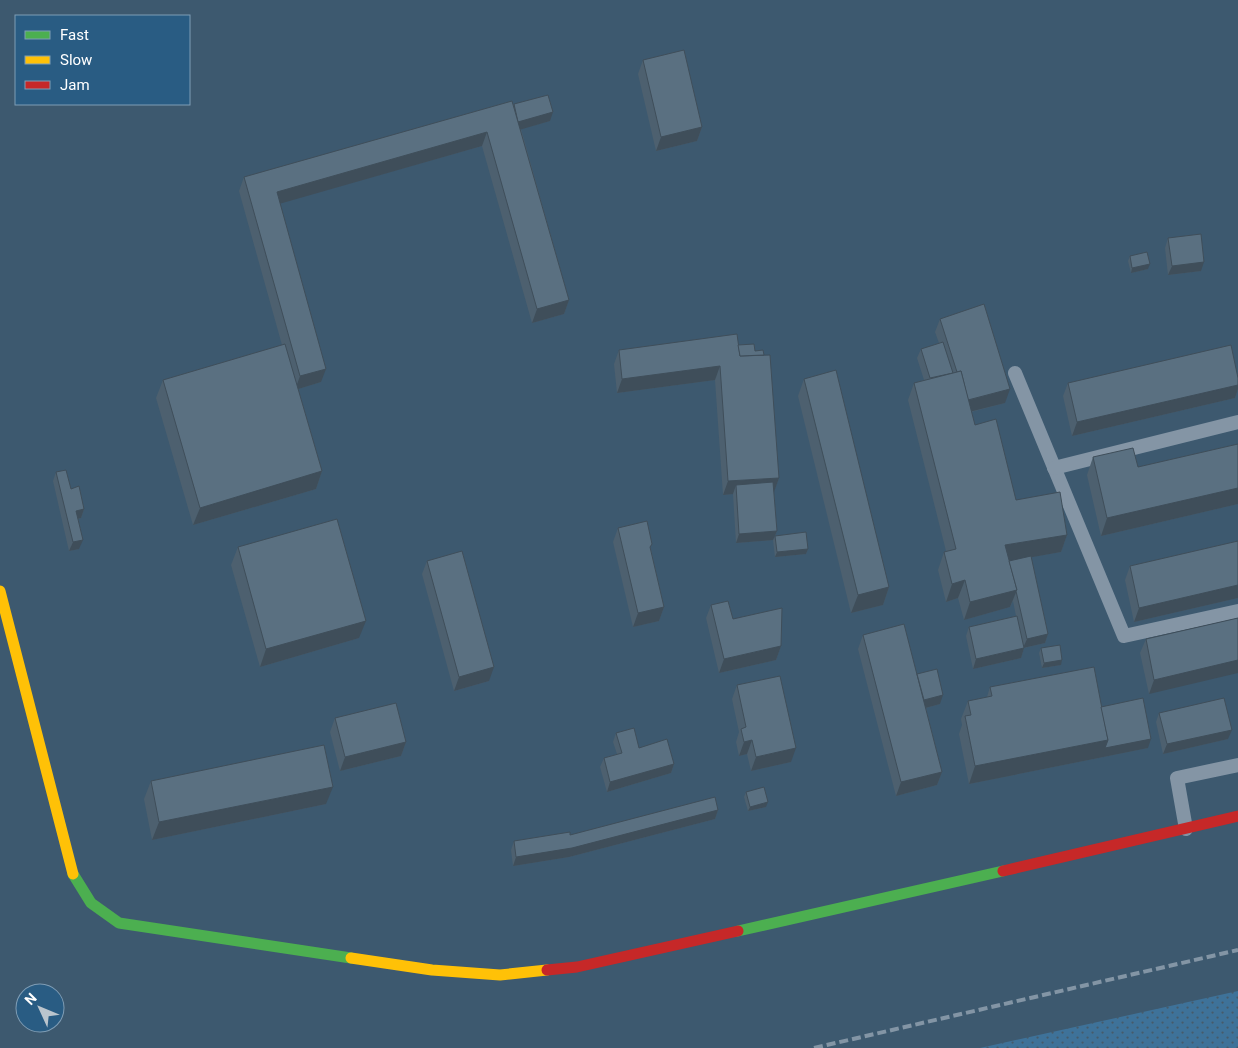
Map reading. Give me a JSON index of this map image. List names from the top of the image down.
{
  "legend": ["Fast", "Slow", "Jam"],
  "north": "top left"
}
